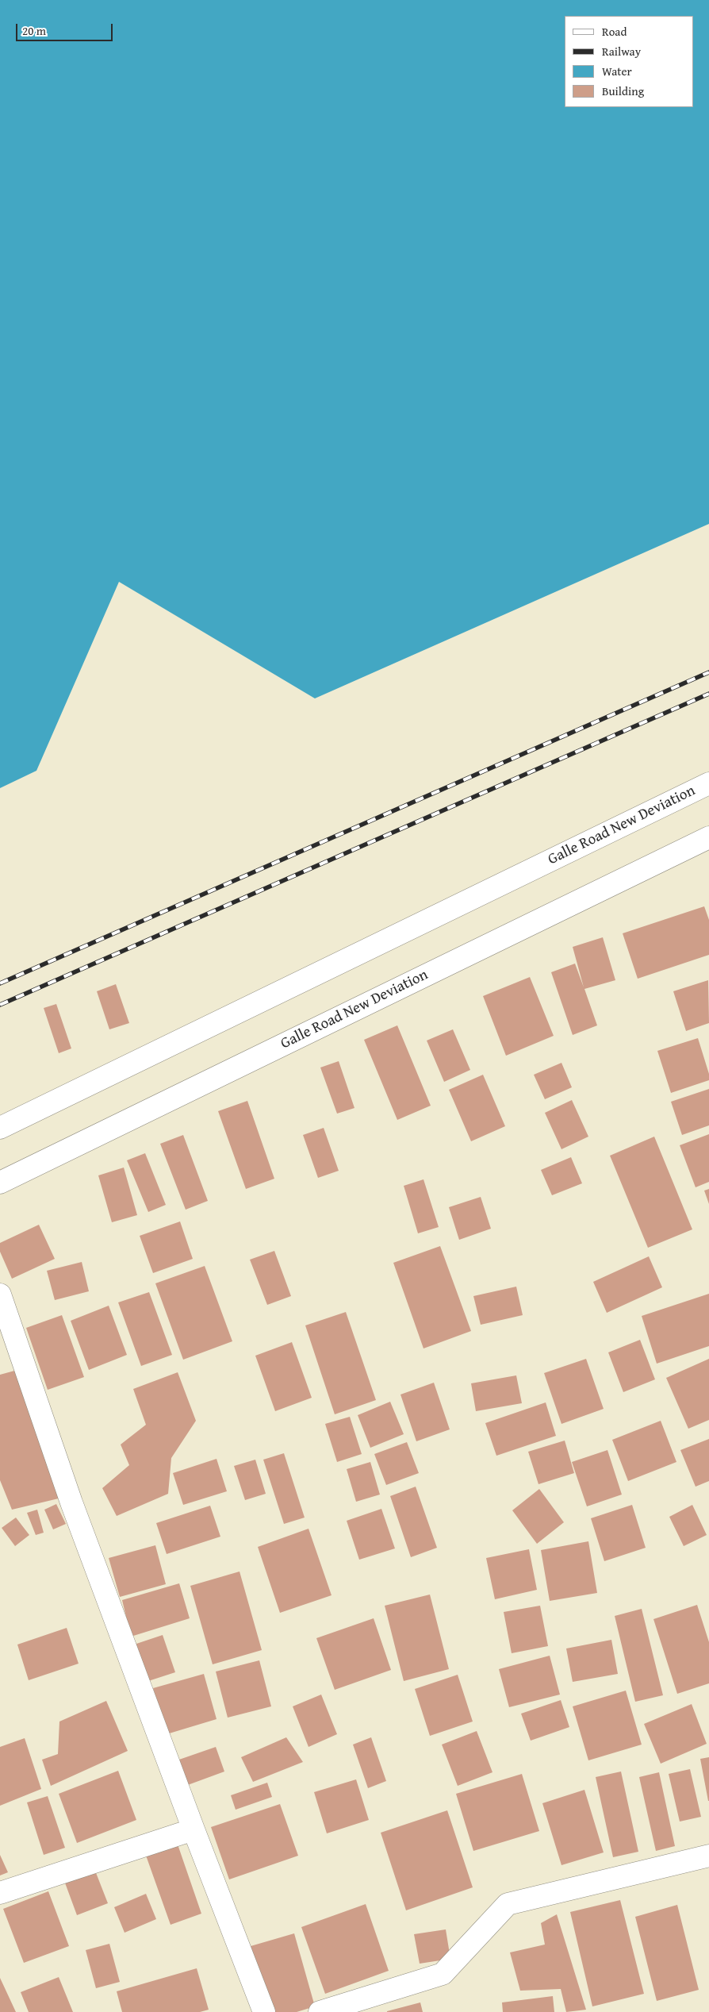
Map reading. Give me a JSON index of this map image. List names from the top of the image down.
{
  "streets": {
    "main road": ["Galle Road New Deviation"]
  },
  "legend": [
    "Road",
    "Railway",
    "Water",
    "Building"
  ],
  "scale_bar": "20 m"
}
